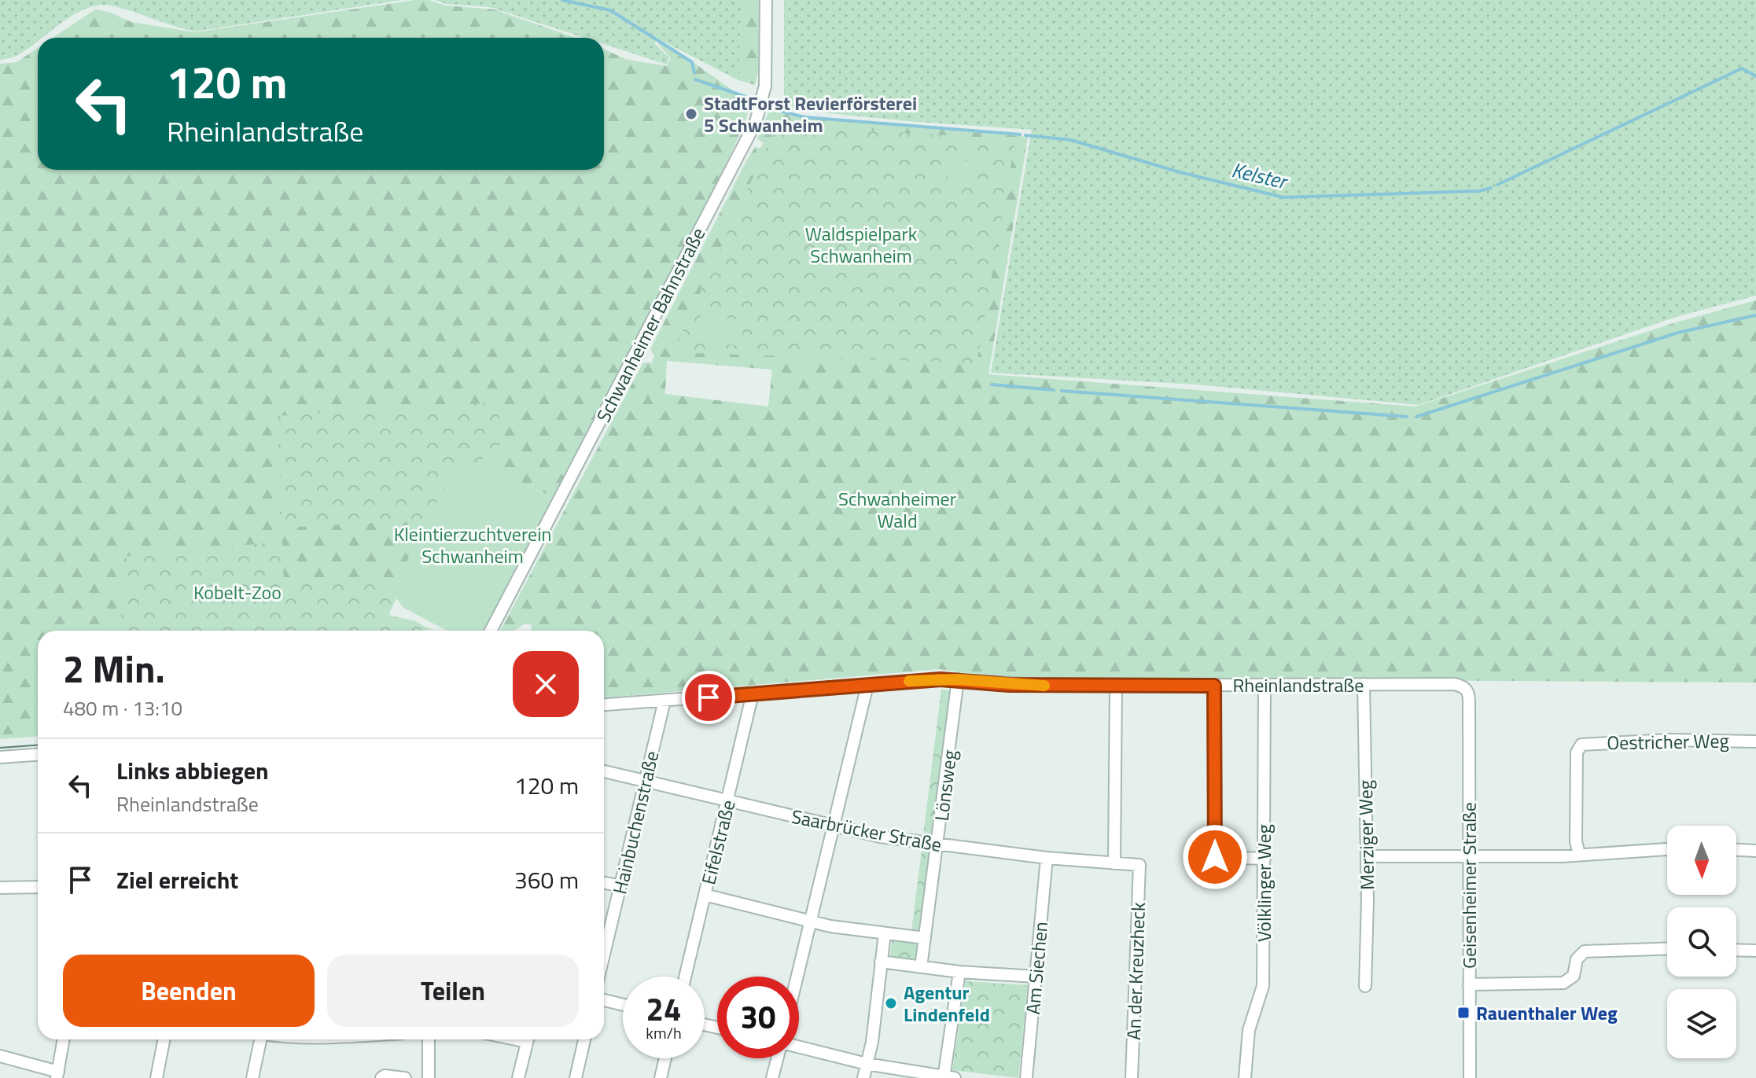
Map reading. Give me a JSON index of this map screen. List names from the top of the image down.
{
  "streets": {
    "street": [
      "Schwanheimer Bahnstraße",
      "Rheinlandstraße",
      "Oestricher Weg",
      "Lönsweg",
      "Hainbuchenstraße",
      "Saarbrücker Straße",
      "Merziger Weg",
      "Eifelstraße",
      "Völklinger Weg",
      "Geisenheimer Straße",
      "Am Siechen",
      "An der Kreuzheck"
    ]
  },
  "crossings": [
    ["Rheinlandstraße", "Lönsweg"],
    ["Rheinlandstraße", "Hainbuchenstraße"],
    ["Rheinlandstraße", "Merziger Weg"],
    ["Rheinlandstraße", "Eifelstraße"],
    ["Rheinlandstraße", "Völklinger Weg"],
    ["Rheinlandstraße", "Geisenheimer Straße"],
    ["Lönsweg", "Saarbrücker Straße"],
    ["Hainbuchenstraße", "Saarbrücker Straße"],
    ["Saarbrücker Straße", "Eifelstraße"],
    ["Saarbrücker Straße", "Am Siechen"],
    ["Saarbrücker Straße", "An der Kreuzheck"]
  ],
  "water": ["Kelster"],
  "parks": [
    "Waldspielpark Schwanheim",
    "Schwanheimer Wald",
    "Kleintierzuchtverein Schwanheim",
    "Kobelt-Zoo"
  ],
  "places": {
    "other": ["StadtForst Revierförsterei 5 Schwanheim", "Agentur Lindenfeld"],
    "transit": ["Rauenthaler Weg"]
  },
  "north": "bottom",
  "page": {
    "turn": ["120 m", "Rheinlandstraße"],
    "heading": ["2 Min.", "480 m · 13:10"],
    "list": [
      {
        "name": "Links abbiegen",
        "note": "Rheinlandstraße",
        "value": "120 m"
      },
      {
        "name": "Ziel erreicht",
        "value": "360 m"
      }
    ],
    "buttons": ["Beenden", "Teilen"],
    "speed": "24 km/h",
    "limit": "30"
  }
}
